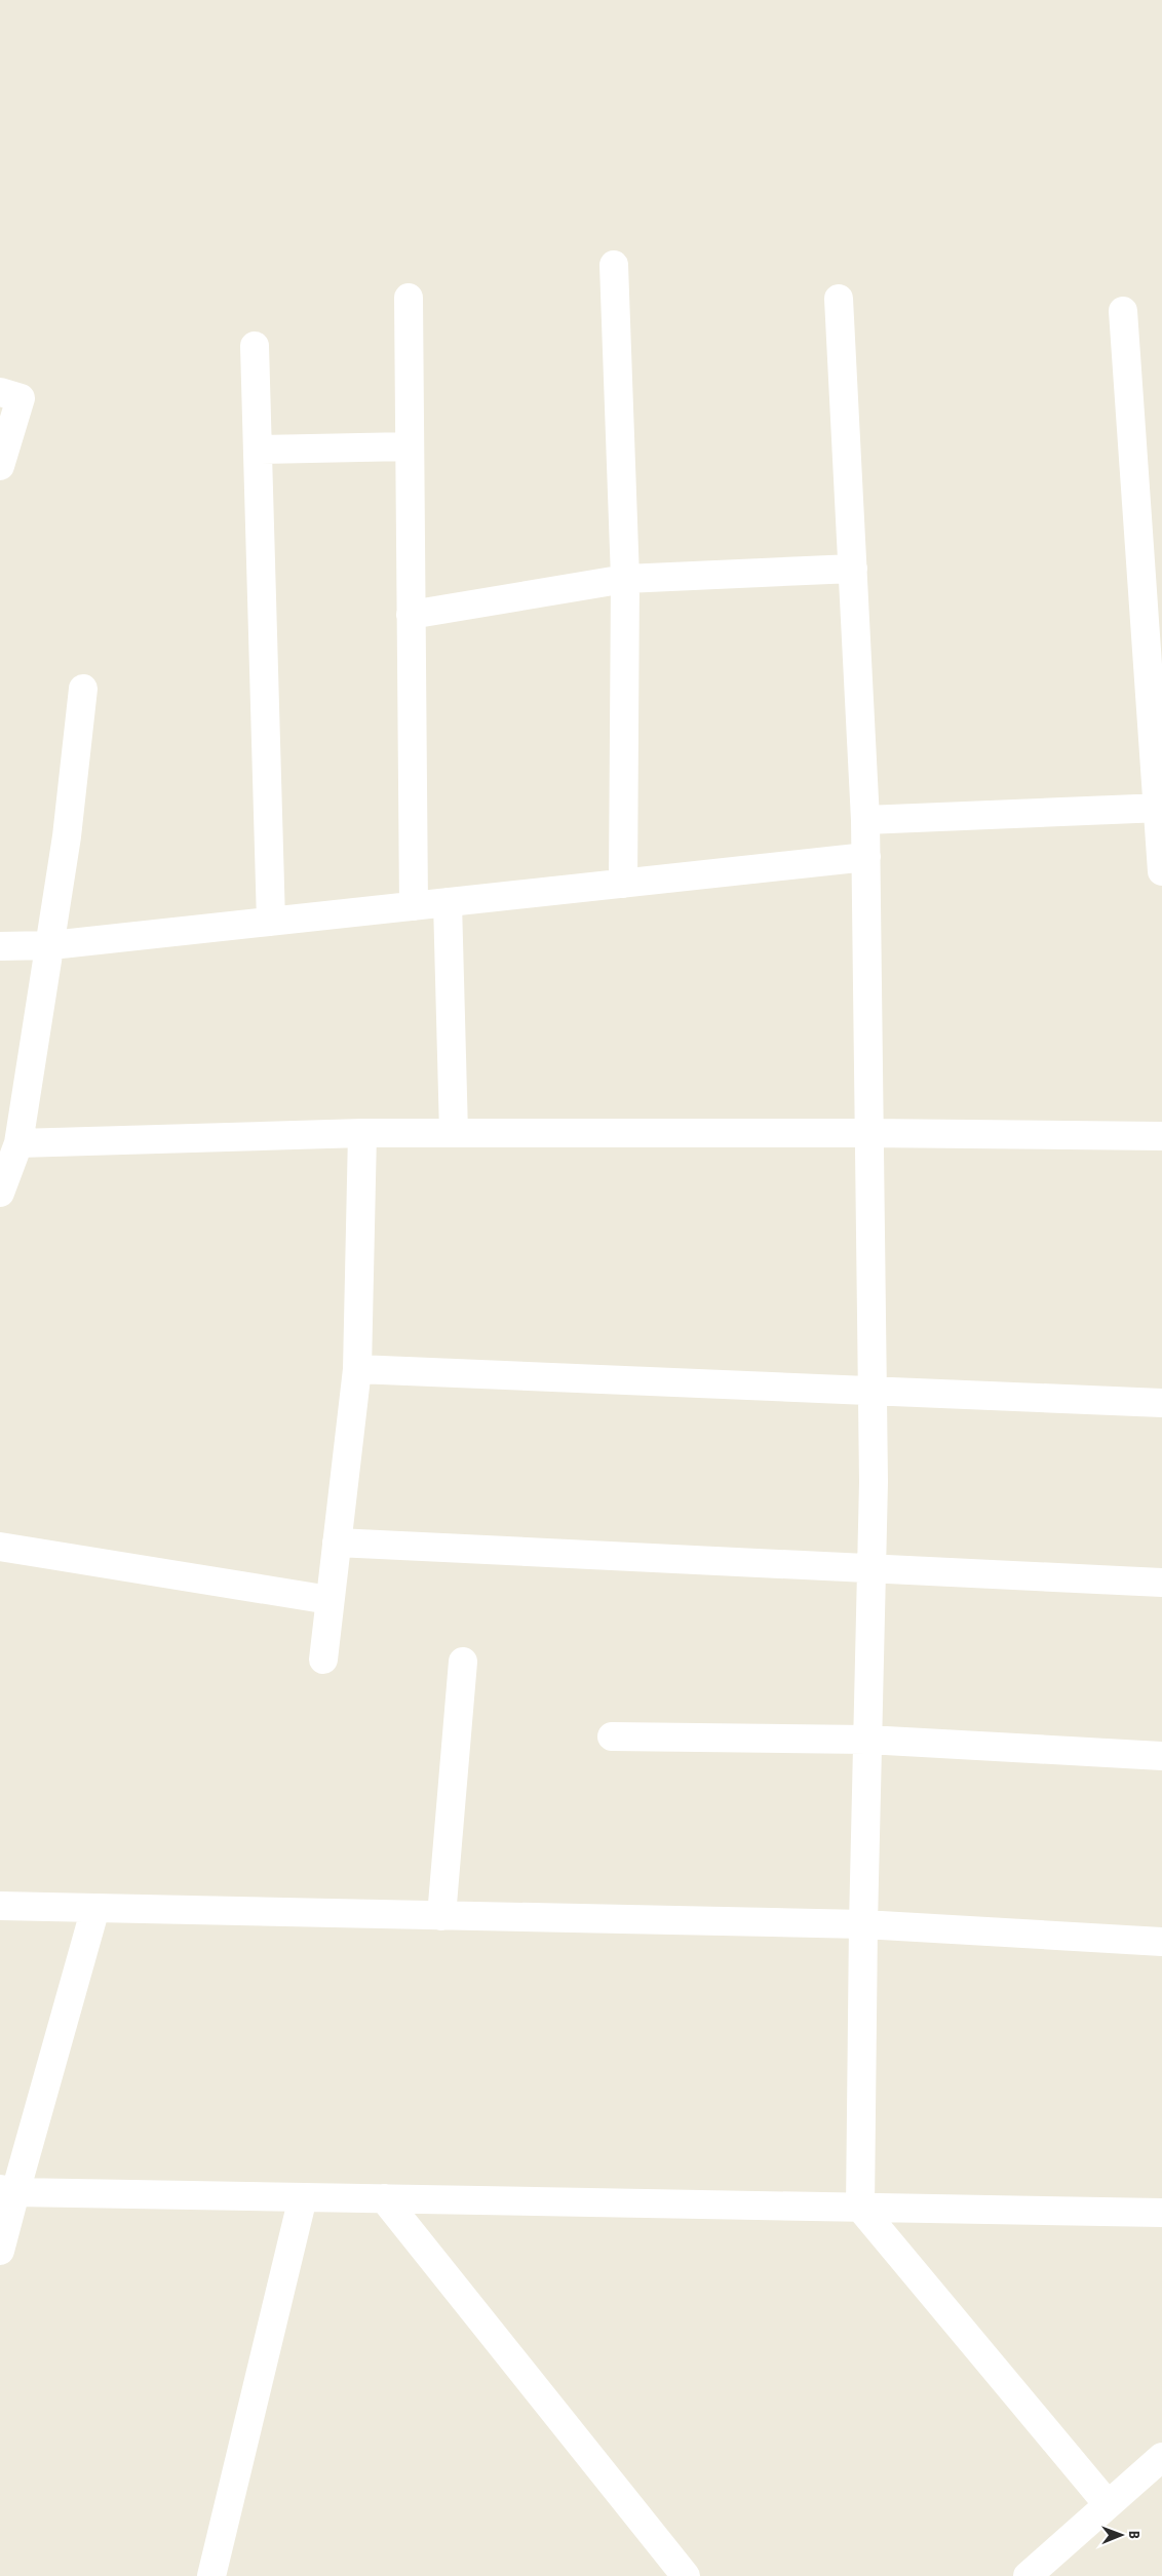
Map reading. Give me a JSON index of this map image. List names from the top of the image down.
{
  "north": "right"
}
